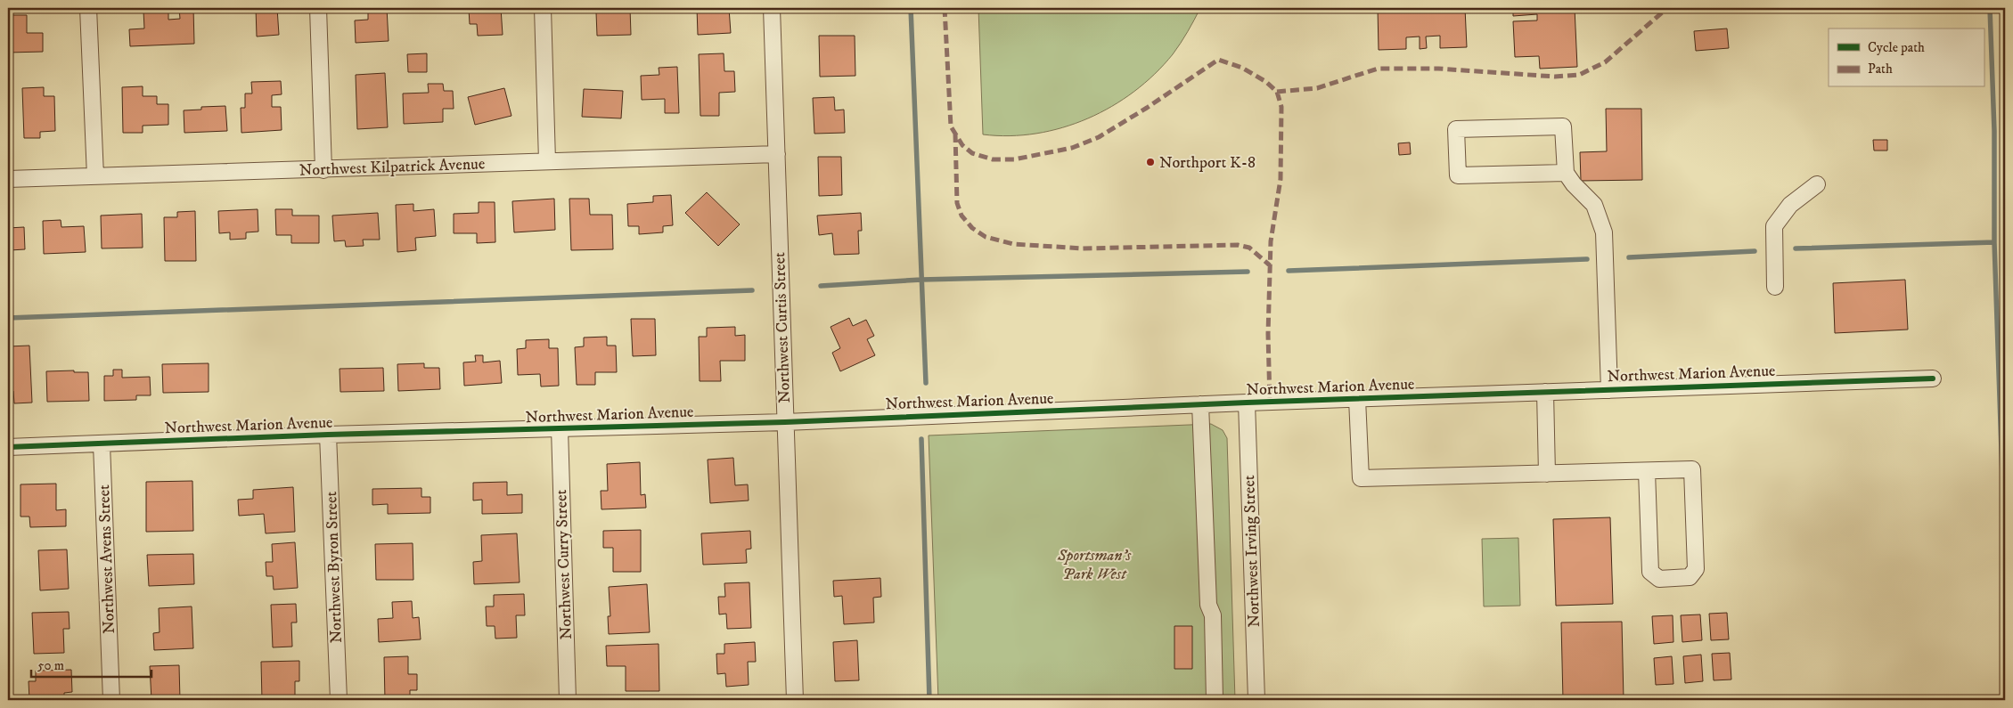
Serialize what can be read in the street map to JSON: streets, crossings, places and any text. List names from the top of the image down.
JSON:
{
  "streets": {
    "street": [
      "Northwest Kilpatrick Avenue",
      "Northwest Curtis Street",
      "Northwest Marion Avenue",
      "Northwest Irving Street",
      "Northwest Avens Street",
      "Northwest Curry Street",
      "Northwest Byron Street"
    ]
  },
  "crossings": [
    ["Northwest Kilpatrick Avenue", "Northwest Curtis Street"],
    ["Northwest Curtis Street", "Northwest Marion Avenue"],
    ["Northwest Marion Avenue", "Northwest Irving Street"],
    ["Northwest Marion Avenue", "Northwest Avens Street"],
    ["Northwest Marion Avenue", "Northwest Curry Street"],
    ["Northwest Marion Avenue", "Northwest Byron Street"]
  ],
  "parks": ["Sportsman's Park West"],
  "places": ["Northport K-8"],
  "legend": ["Cycle path", "Path"],
  "scale_bar": "50 m"
}
